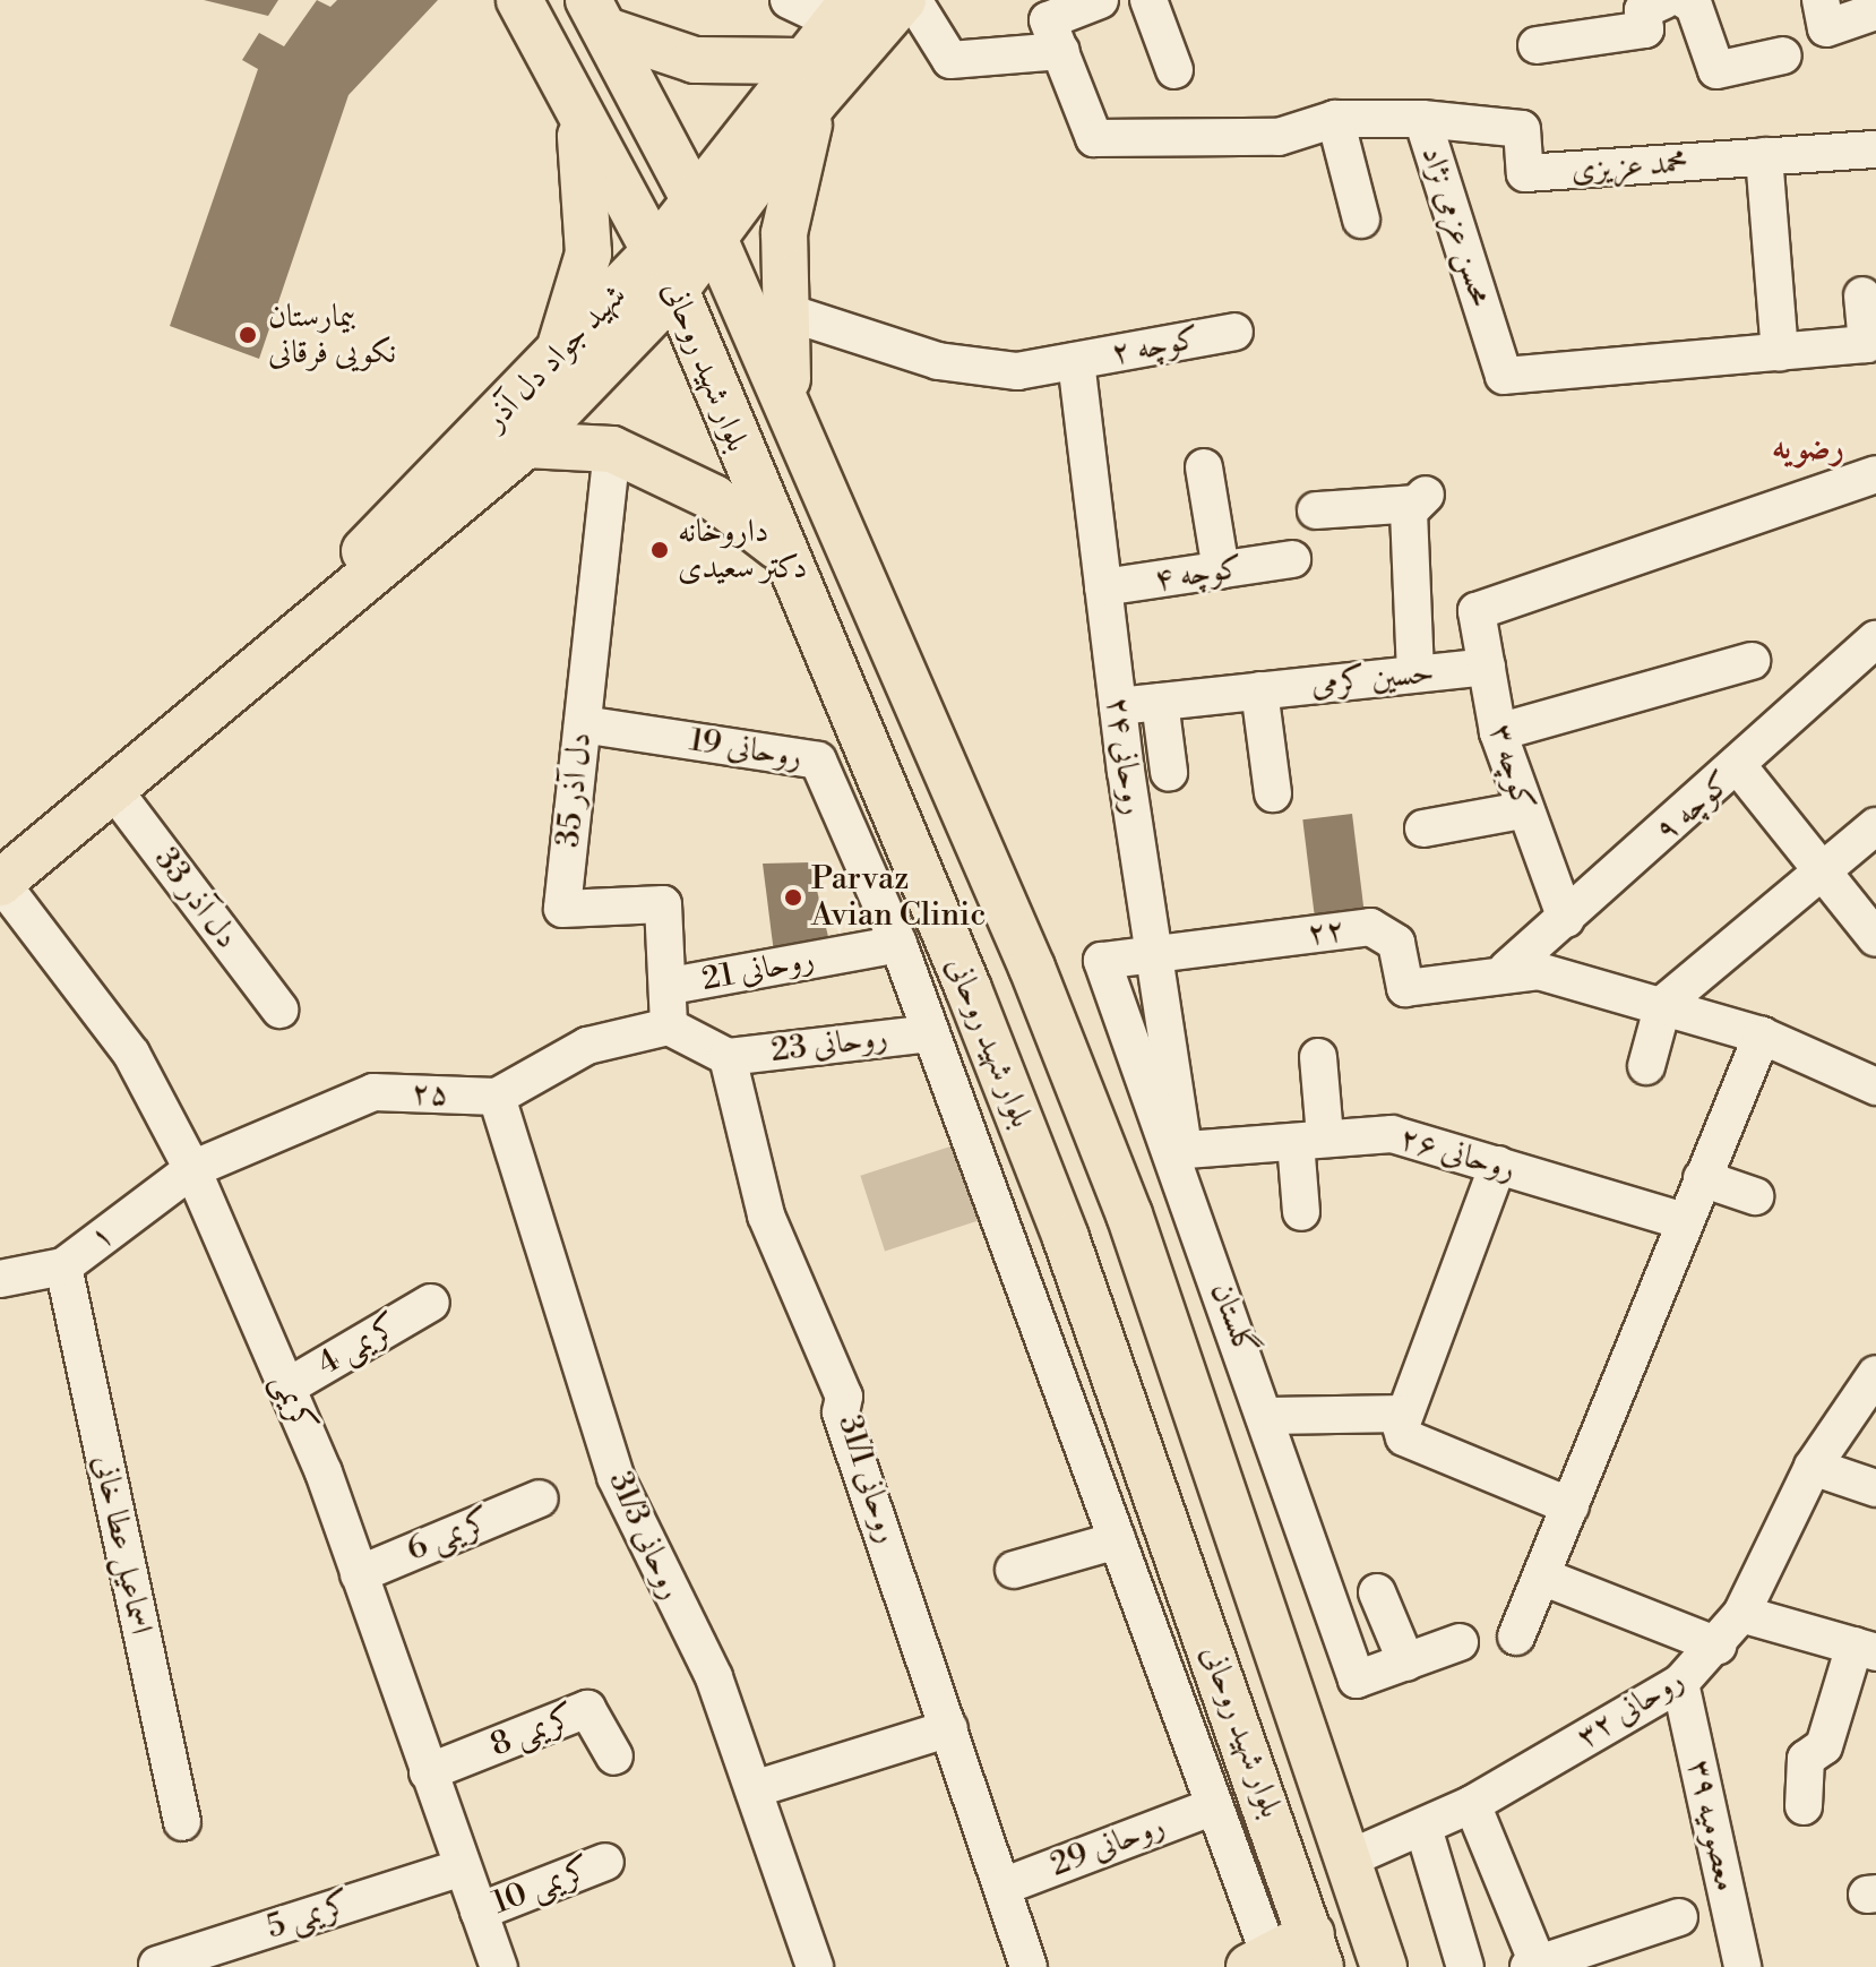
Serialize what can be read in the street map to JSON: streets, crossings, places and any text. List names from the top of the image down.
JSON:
{
  "streets": {
    "main road": ["شهید جواد دل آذر", "بلوار شهید روحانی"],
    "street": [
      "محمد عزیزی",
      "محسن عزمی نژاد",
      "کوچه ۲",
      "کوچه ۴",
      "حسین کرمی",
      "روحانی 19",
      "روحانی ۲۴",
      "کوچه ۳",
      "دل آذر 35",
      "کوچه ۹",
      "دل آذر 33",
      "۲۲",
      "روحانی 21",
      "روحانی 23",
      "۲۵",
      "روحانی ۲۶",
      "۱",
      "گلستان",
      "کریمی 4",
      "کریمی",
      "روحانی 31/1",
      "کریمی 6",
      "روحانی 31/3",
      "اسماعیل عطا خانی",
      "روحانی ۳۲",
      "کریمی 8",
      "معصومیه ۳۹",
      "روحانی 29",
      "کریمی 10",
      "کریمی 5"
    ]
  },
  "crossings": [
    ["محمد عزیزی", "محسن عزمی نژاد"],
    ["کوچه ۲", "روحانی ۲۴"],
    ["شهید جواد دل آذر", "بلوار شهید روحانی"],
    ["شهید جواد دل آذر", "دل آذر 33"],
    ["شهید جواد دل آذر", "کریمی"],
    ["بلوار شهید روحانی", "روحانی ۳۲"],
    ["کوچه ۴", "روحانی ۲۴"],
    ["حسین کرمی", "روحانی ۲۴"],
    ["حسین کرمی", "کوچه ۳"],
    ["روحانی 19", "دل آذر 35"],
    ["روحانی 19", "روحانی 21"],
    ["روحانی ۲۴", "۲۲"],
    ["روحانی ۲۴", "روحانی ۲۶"],
    ["روحانی ۲۴", "گلستان"],
    ["کوچه ۳", "کوچه ۹"],
    ["دل آذر 35", "روحانی 21"],
    ["کوچه ۹", "۲۲"],
    ["۲۲", "گلستان"],
    ["روحانی 23", "روحانی 31/1"],
    ["۲۵", "۱"],
    ["۲۵", "کریمی"],
    ["۲۵", "روحانی 31/3"],
    ["روحانی ۲۶", "گلستان"],
    ["۱", "کریمی"],
    ["۱", "اسماعیل عطا خانی"],
    ["کریمی 4", "کریمی"],
    ["کریمی", "کریمی 6"],
    ["کریمی", "کریمی 8"],
    ["کریمی", "کریمی 10"],
    ["کریمی", "کریمی 5"],
    ["روحانی 31/1", "روحانی 29"],
    ["روحانی ۳۲", "معصومیه ۳۹"]
  ],
  "districts": ["رضویه"],
  "places": ["بیمارستان نکویی فرقانی", "داروخانه دکتر سعیدی", "Parvaz Avian Clinic"]
}
